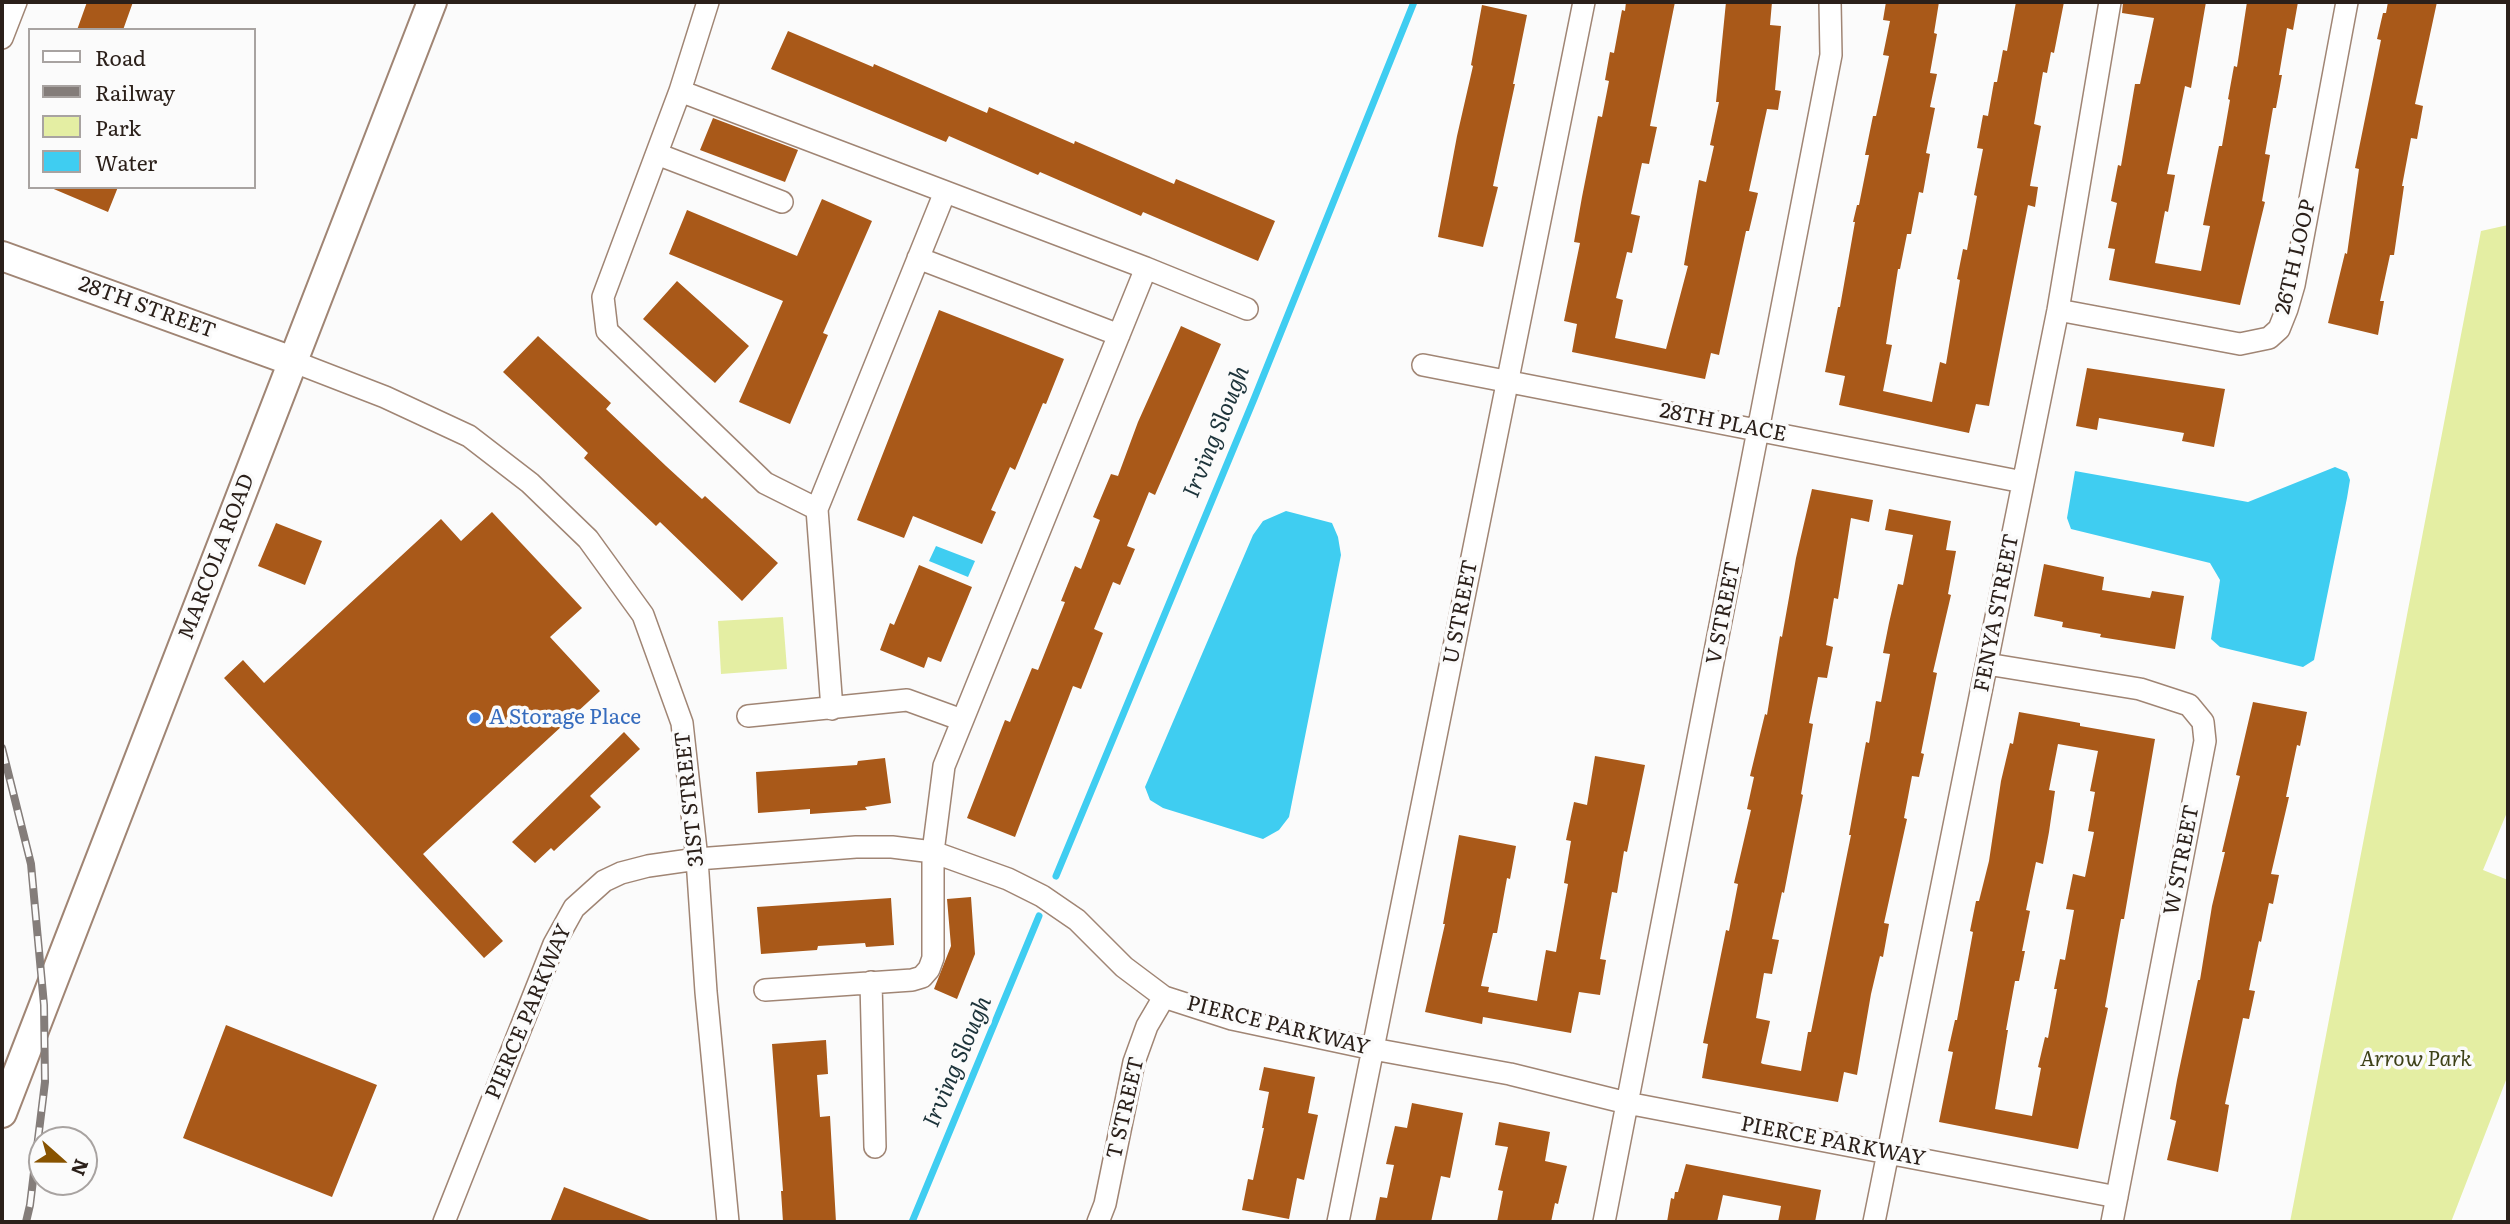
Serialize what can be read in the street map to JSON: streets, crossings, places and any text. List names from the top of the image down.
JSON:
{
  "streets": {
    "main road": ["28TH STREET", "MARCOLA ROAD"],
    "street": [
      "26TH LOOP",
      "28TH PLACE",
      "U STREET",
      "V STREET",
      "FENYA STREET",
      "31ST STREET",
      "W STREET",
      "PIERCE PARKWAY",
      "T STREET"
    ]
  },
  "crossings": [
    ["26TH LOOP", "FENYA STREET"],
    ["28TH STREET", "MARCOLA ROAD"],
    ["28TH STREET", "31ST STREET"],
    ["28TH PLACE", "U STREET"],
    ["28TH PLACE", "V STREET"],
    ["28TH PLACE", "FENYA STREET"],
    ["MARCOLA ROAD", "31ST STREET"],
    ["U STREET", "PIERCE PARKWAY"],
    ["V STREET", "PIERCE PARKWAY"],
    ["FENYA STREET", "W STREET"],
    ["FENYA STREET", "PIERCE PARKWAY"],
    ["31ST STREET", "PIERCE PARKWAY"],
    ["W STREET", "PIERCE PARKWAY"],
    ["PIERCE PARKWAY", "T STREET"]
  ],
  "water": ["Irving Slough"],
  "parks": ["Arrow Park"],
  "places": ["A Storage Place"],
  "legend": [
    "Road",
    "Railway",
    "Park",
    "Water"
  ],
  "north": "right"
}
